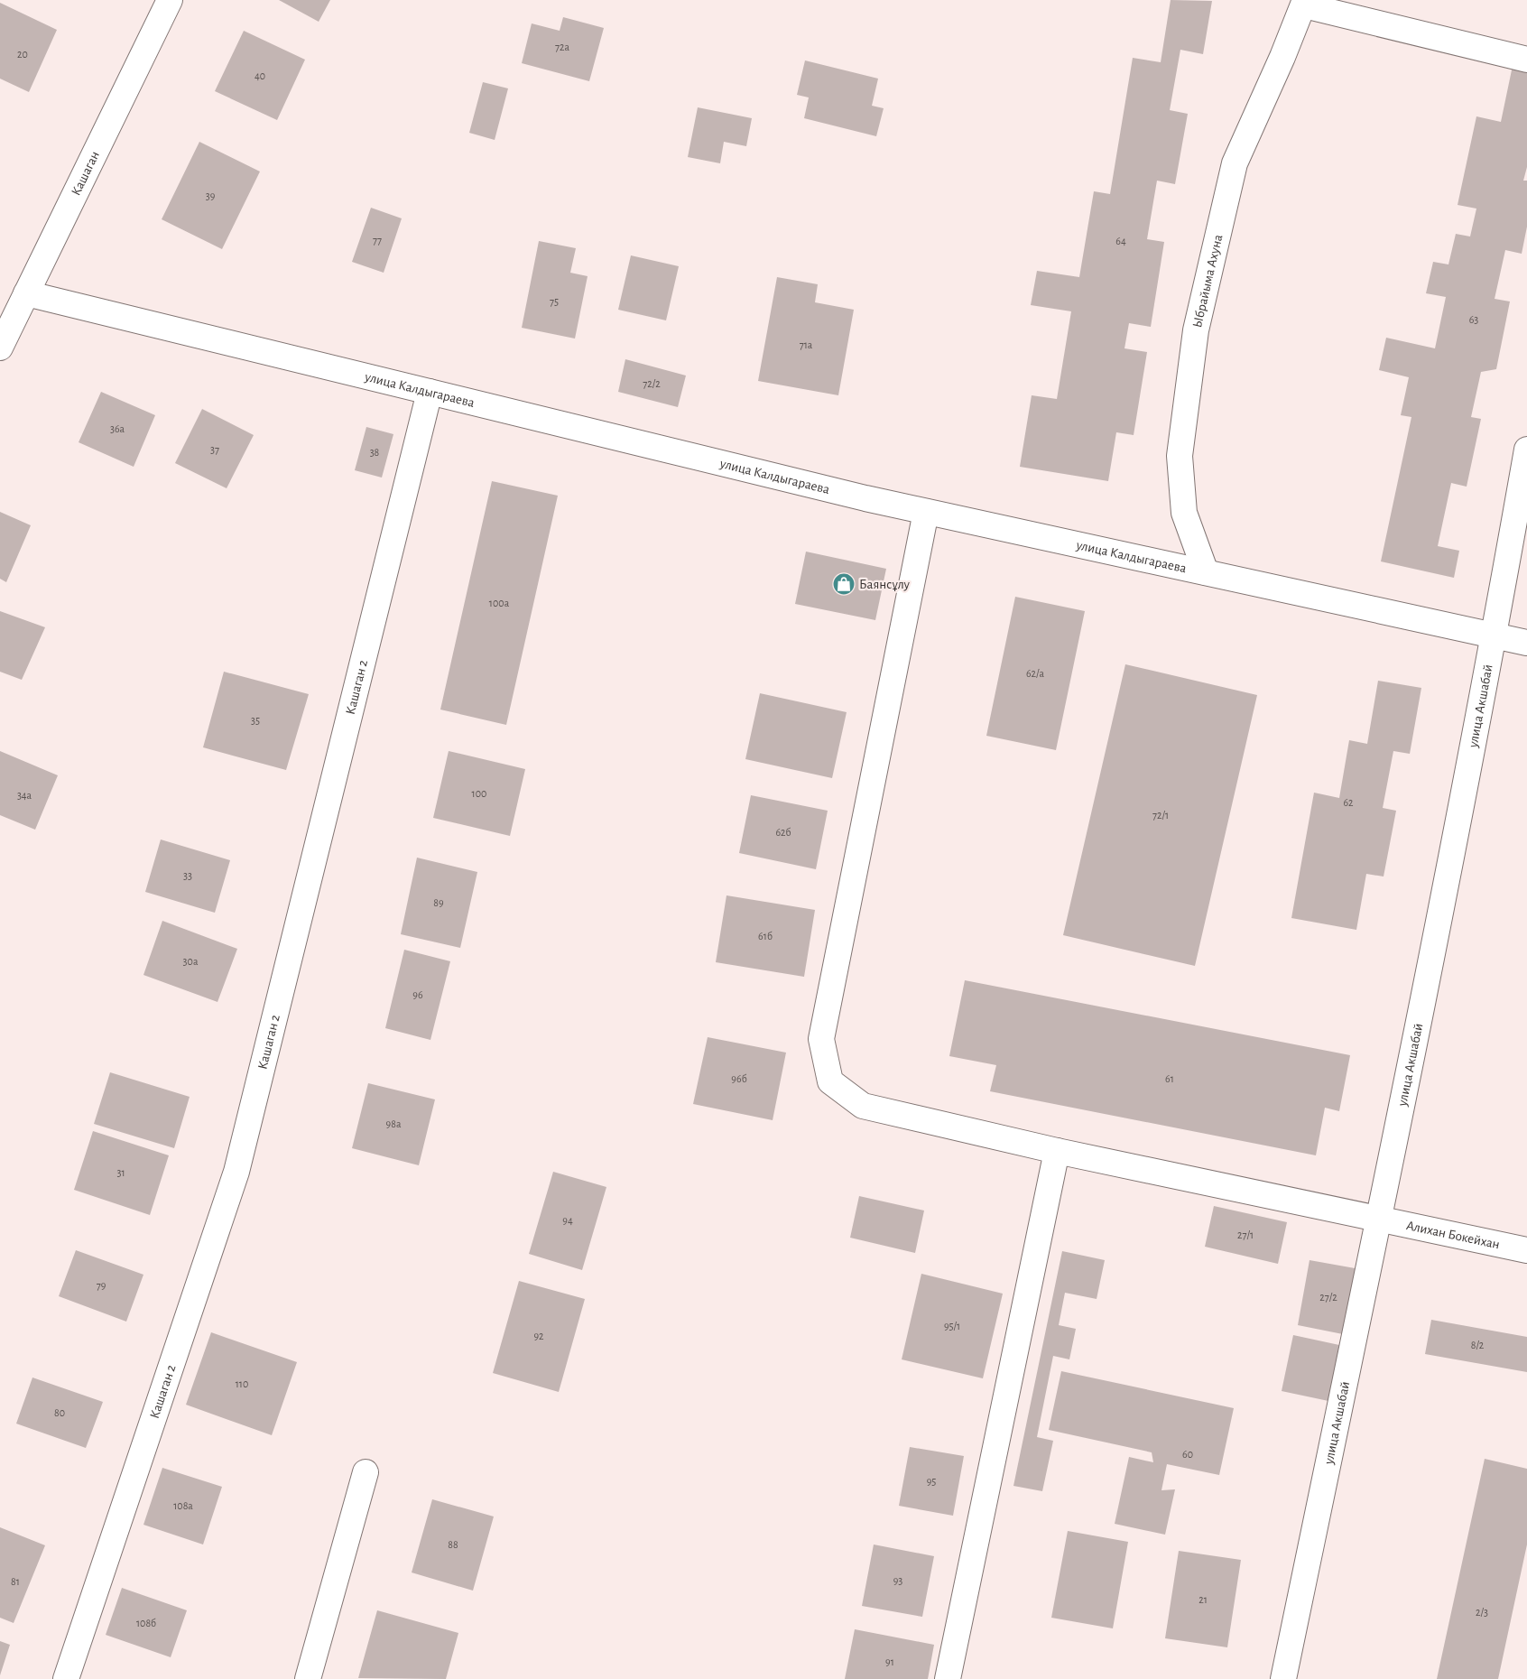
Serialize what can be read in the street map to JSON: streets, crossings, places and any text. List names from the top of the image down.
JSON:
{
  "streets": {
    "street": [
      "Кашаган",
      "Ыбрайыма Ахуна",
      "улица Калдыгараева",
      "Кашаган 2",
      "улица Акшабай",
      "Алихан Бокейхан"
    ]
  },
  "crossings": [
    ["Кашаган", "улица Калдыгараева"],
    ["Ыбрайыма Ахуна", "улица Калдыгараева"],
    ["улица Калдыгараева", "Кашаган 2"],
    ["улица Калдыгараева", "улица Акшабай"],
    ["улица Калдыгараева", "Алихан Бокейхан"],
    ["улица Акшабай", "Алихан Бокейхан"]
  ],
  "places": {
    "shop": ["Баянсұлу"]
  },
  "house_numbers": [
    "72а",
    "20",
    "40",
    "39",
    "77",
    "64",
    "75",
    "63",
    "71а",
    "72/2",
    "36а",
    "37",
    "38",
    "100а",
    "62/а",
    "35",
    "100",
    "34а",
    "62",
    "72/1",
    "62б",
    "33",
    "89",
    "61б",
    "30а",
    "96",
    "96б",
    "61",
    "98а",
    "31",
    "94",
    "27/1",
    "79",
    "27/2",
    "95/1",
    "92",
    "8/2",
    "110",
    "80",
    "60",
    "95",
    "108а",
    "88",
    "93",
    "81",
    "21",
    "2/3",
    "108б",
    "91"
  ]
}
